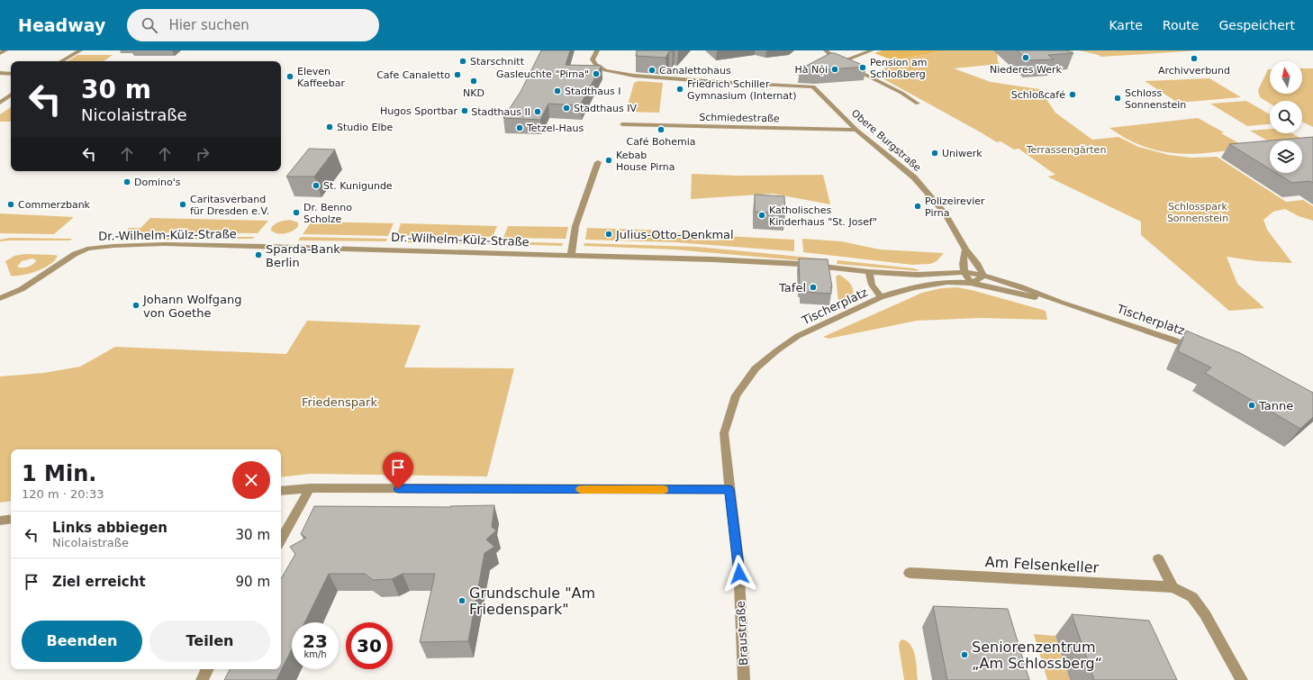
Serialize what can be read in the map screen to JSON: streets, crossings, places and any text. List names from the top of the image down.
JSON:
{
  "streets": {
    "street": [
      "Schmiedestraße",
      "Obere Burgstraße",
      "Dr.-Wilhelm-Külz-Straße",
      "Tischerplatz",
      "Am Felsenkeller",
      "Braustraße"
    ]
  },
  "crossings": [
    ["Schmiedestraße", "Obere Burgstraße"],
    ["Obere Burgstraße", "Tischerplatz"],
    ["Dr.-Wilhelm-Külz-Straße", "Tischerplatz"],
    ["Tischerplatz", "Braustraße"]
  ],
  "parks": ["Terrassengärten", "Schlosspark Sonnenstein", "Friedenspark"],
  "places": [
    "Niederes Werk",
    "Archivverbund",
    "Starschnitt",
    "Pension am Schloßberg",
    "Hà Nội",
    "Canalettohaus",
    "Gasleuchte \"Pirna\"",
    "Cafe Canaletto",
    "Eleven Kaffeebar",
    "NKD",
    "Friedrich Schiller Gymnasium (Internat)",
    "Stadthaus I",
    "Schloßcafé",
    "Schloss Sonnenstein",
    "Stadthaus IV",
    "Hugos Sportbar",
    "Stadthaus II",
    "Studio Elbe",
    "Tetzel-Haus",
    "Café Bohemia",
    "Uniwerk",
    "Kebab House Pirna",
    "Domino's",
    "St. Kunigunde",
    "Commerzbank",
    "Caritasverband für Dresden e.V.",
    "Polizeirevier Pirna",
    "Dr. Benno Scholze",
    "Katholisches Kinderhaus \"St. Josef\"",
    "Julius-Otto-Denkmal",
    "Sparda-Bank Berlin",
    "Tafel",
    "Johann Wolfgang von Goethe",
    "Tanne",
    "Grundschule \"Am Friedenspark\"",
    "Seniorenzentrum „Am Schlossberg“"
  ],
  "north": "top",
  "page": {
    "header": "Headway",
    "search": "Hier suchen",
    "nav": ["Karte", "Route", "Gespeichert"],
    "turn": ["30 m", "Nicolaistraße"],
    "heading": ["1 Min.", "120 m · 20:33"],
    "list": [
      {
        "name": "Links abbiegen",
        "note": "Nicolaistraße",
        "value": "30 m"
      },
      {
        "name": "Ziel erreicht",
        "value": "90 m"
      }
    ],
    "buttons": ["Beenden", "Teilen"],
    "speed": "23 km/h",
    "limit": "30"
  }
}
